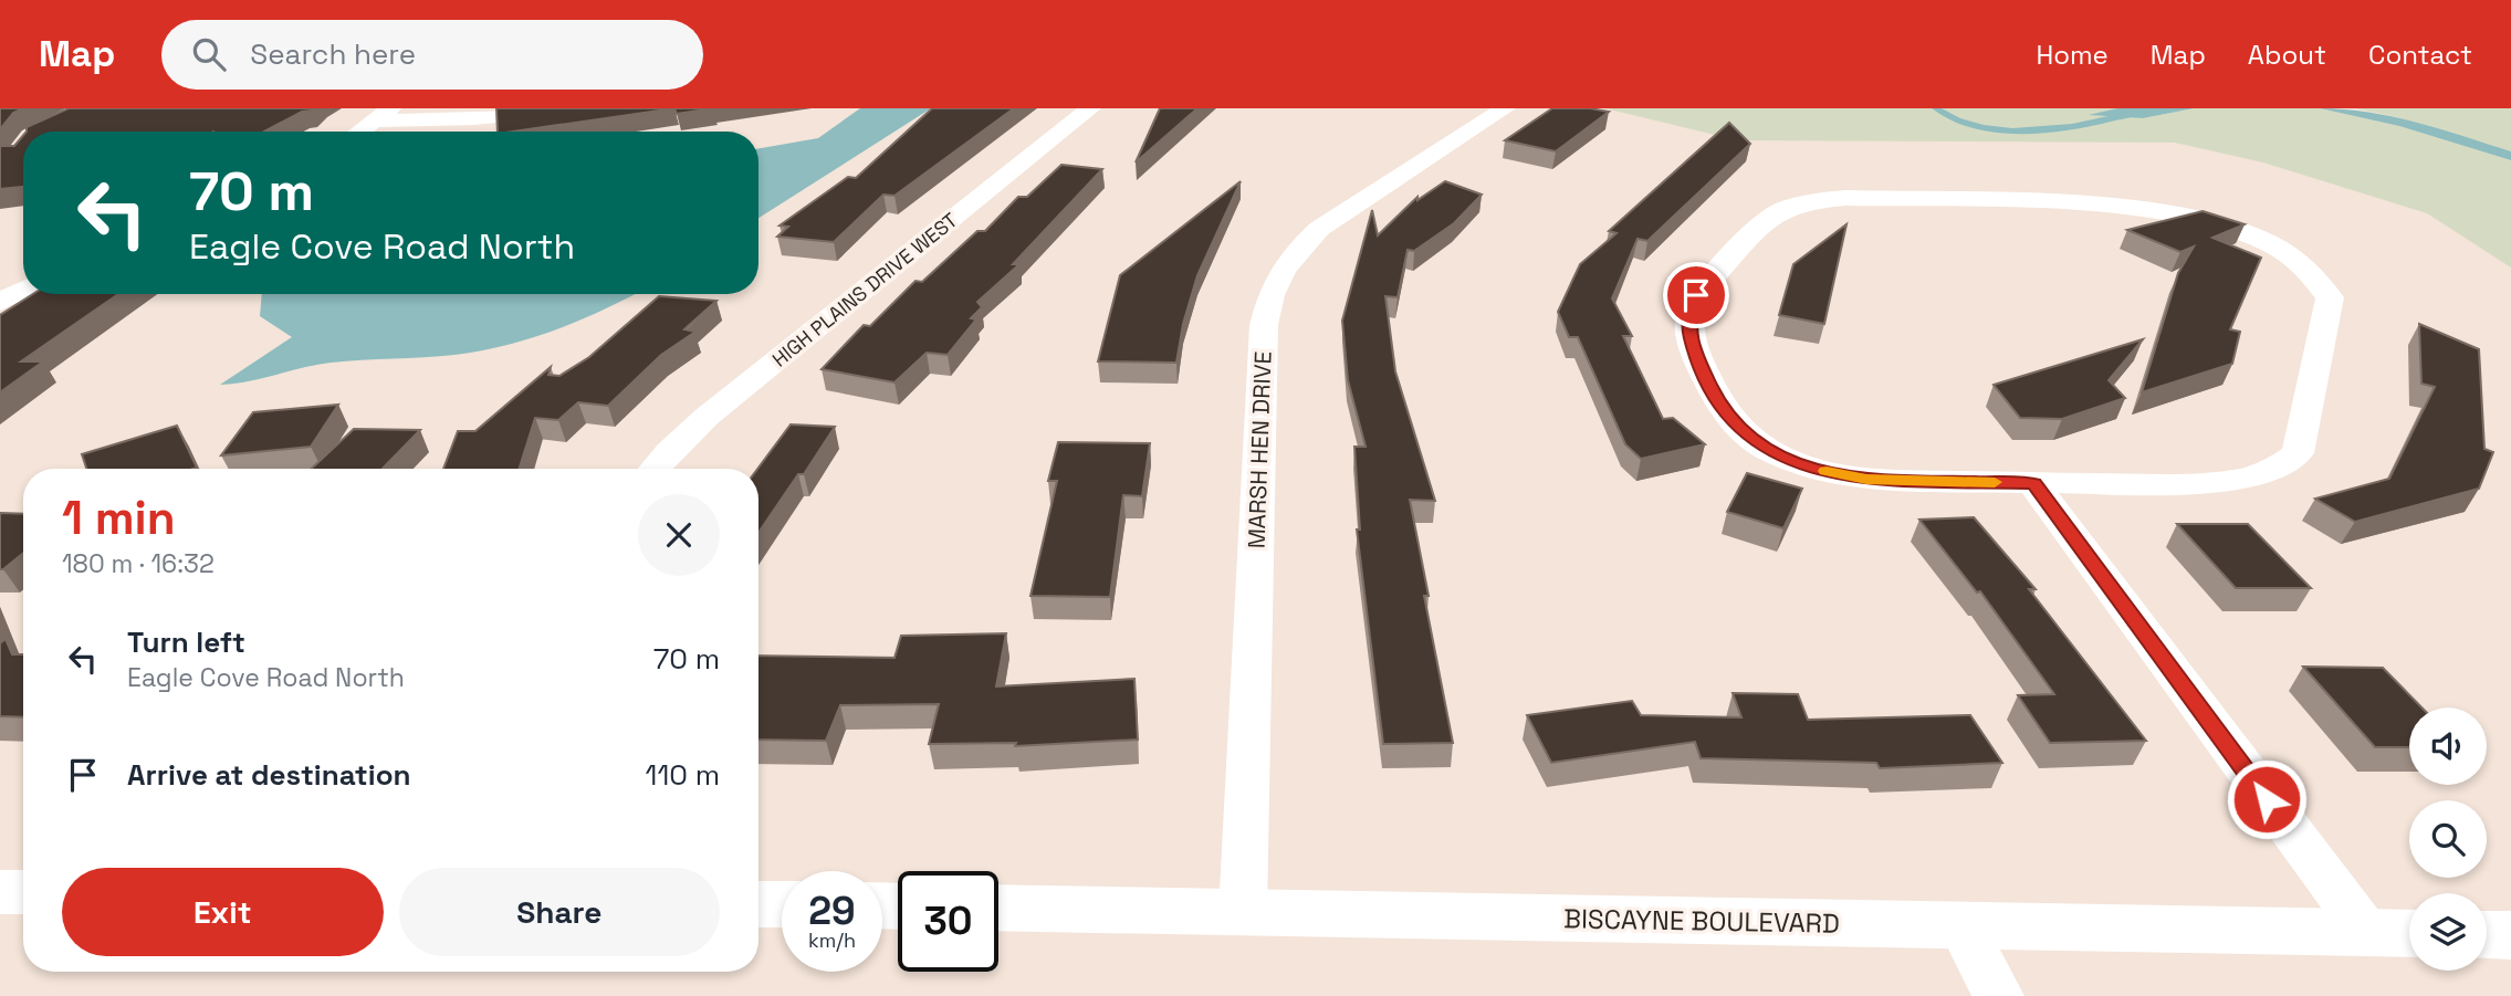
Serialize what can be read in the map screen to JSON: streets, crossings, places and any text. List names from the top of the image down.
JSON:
{
  "streets": {
    "street": ["HIGH PLAINS DRIVE WEST", "MARSH HEN DRIVE", "BISCAYNE BOULEVARD"]
  },
  "crossings": [
    ["MARSH HEN DRIVE", "BISCAYNE BOULEVARD"]
  ],
  "page": {
    "header": "Map",
    "search": "Search here",
    "nav": [
      "Home",
      "Map",
      "About",
      "Contact"
    ],
    "turn": ["70 m", "Eagle Cove Road North"],
    "heading": ["1 min", "180 m · 16:32"],
    "list": [
      {
        "name": "Turn left",
        "note": "Eagle Cove Road North",
        "value": "70 m"
      },
      {
        "name": "Arrive at destination",
        "value": "110 m"
      }
    ],
    "buttons": ["Exit", "Share"],
    "speed": "29 km/h",
    "limit": "30"
  }
}
